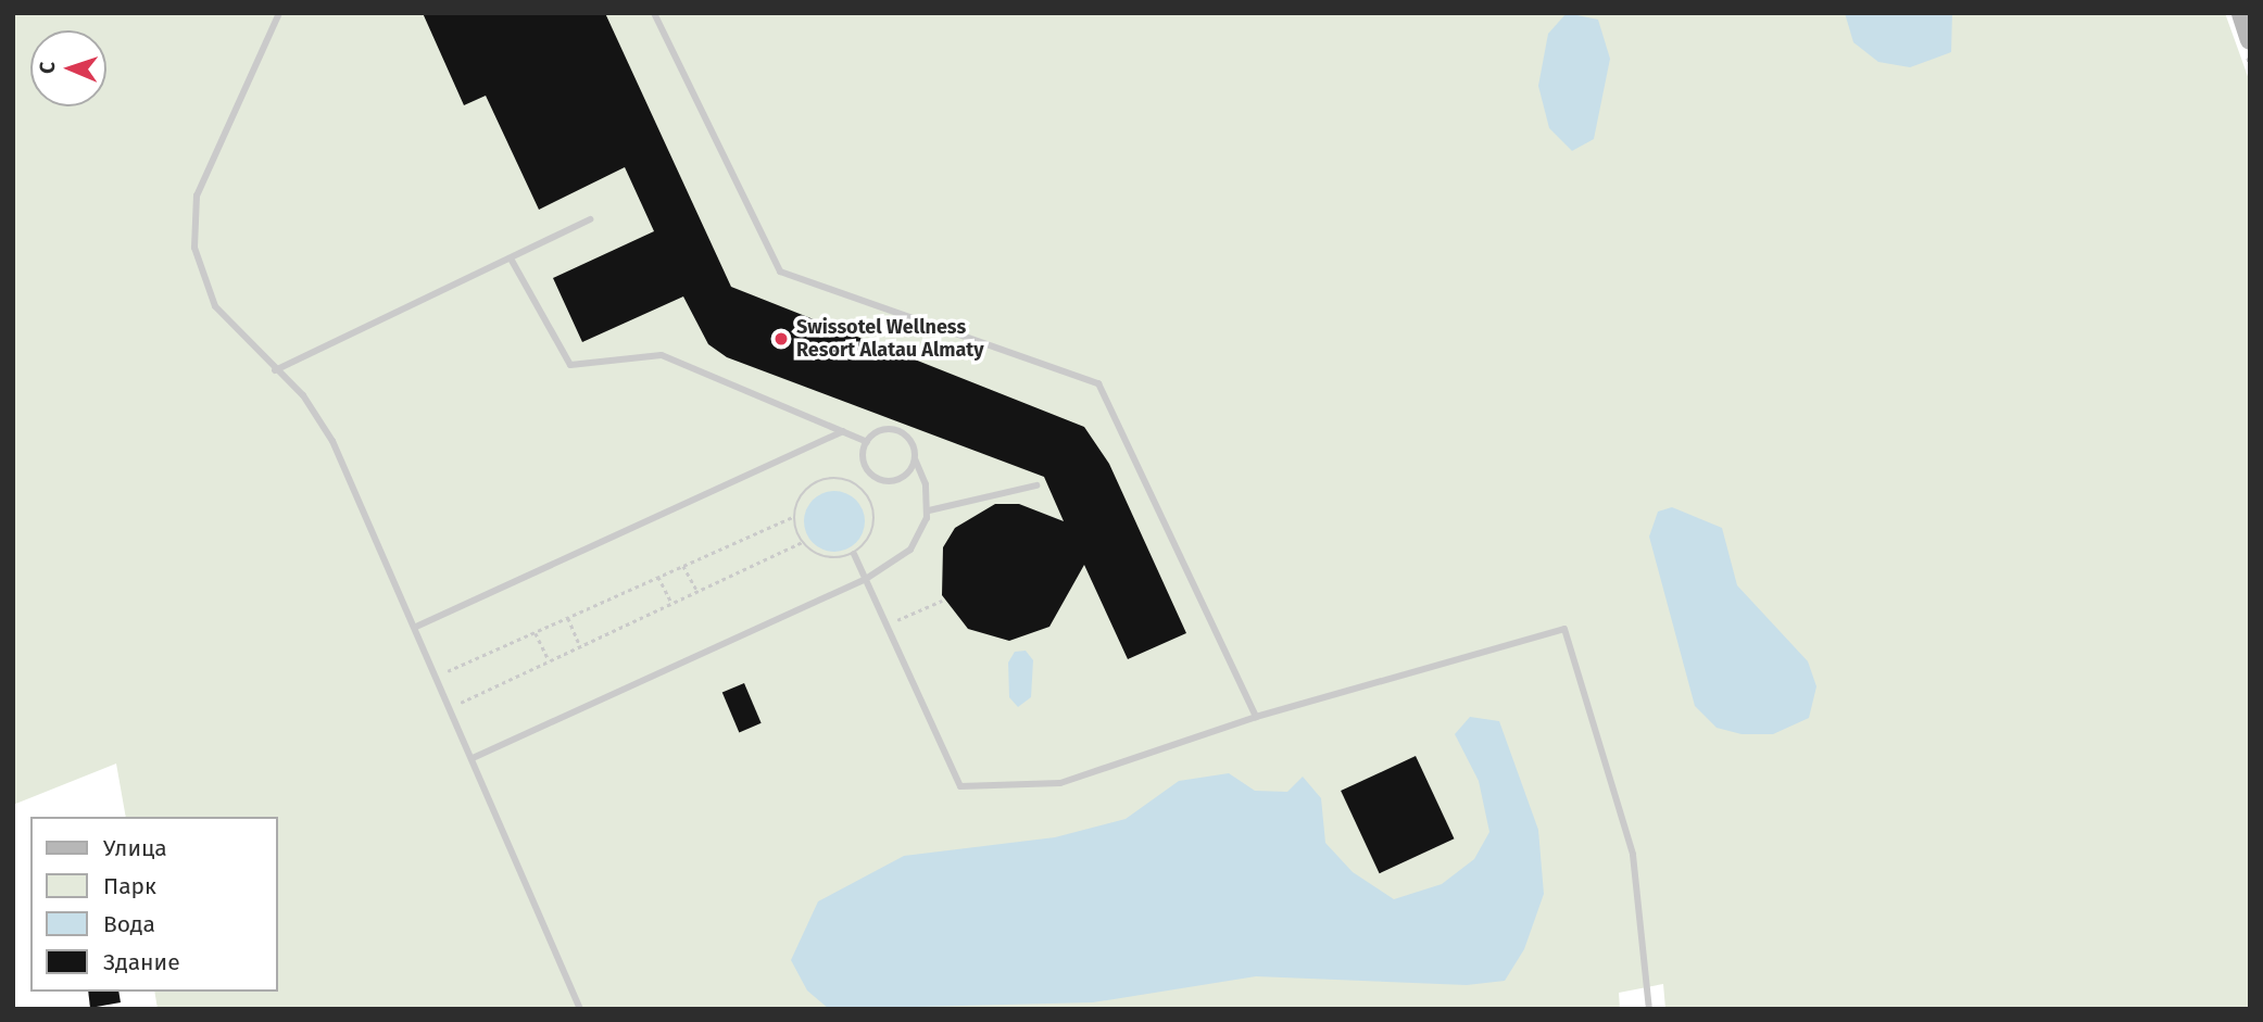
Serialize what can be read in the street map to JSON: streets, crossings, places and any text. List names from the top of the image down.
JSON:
{
  "places": ["Swissotel Wellness Resort Alatau Almaty"],
  "legend": [
    "Улица",
    "Парк",
    "Вода",
    "Здание"
  ],
  "north": "left"
}
